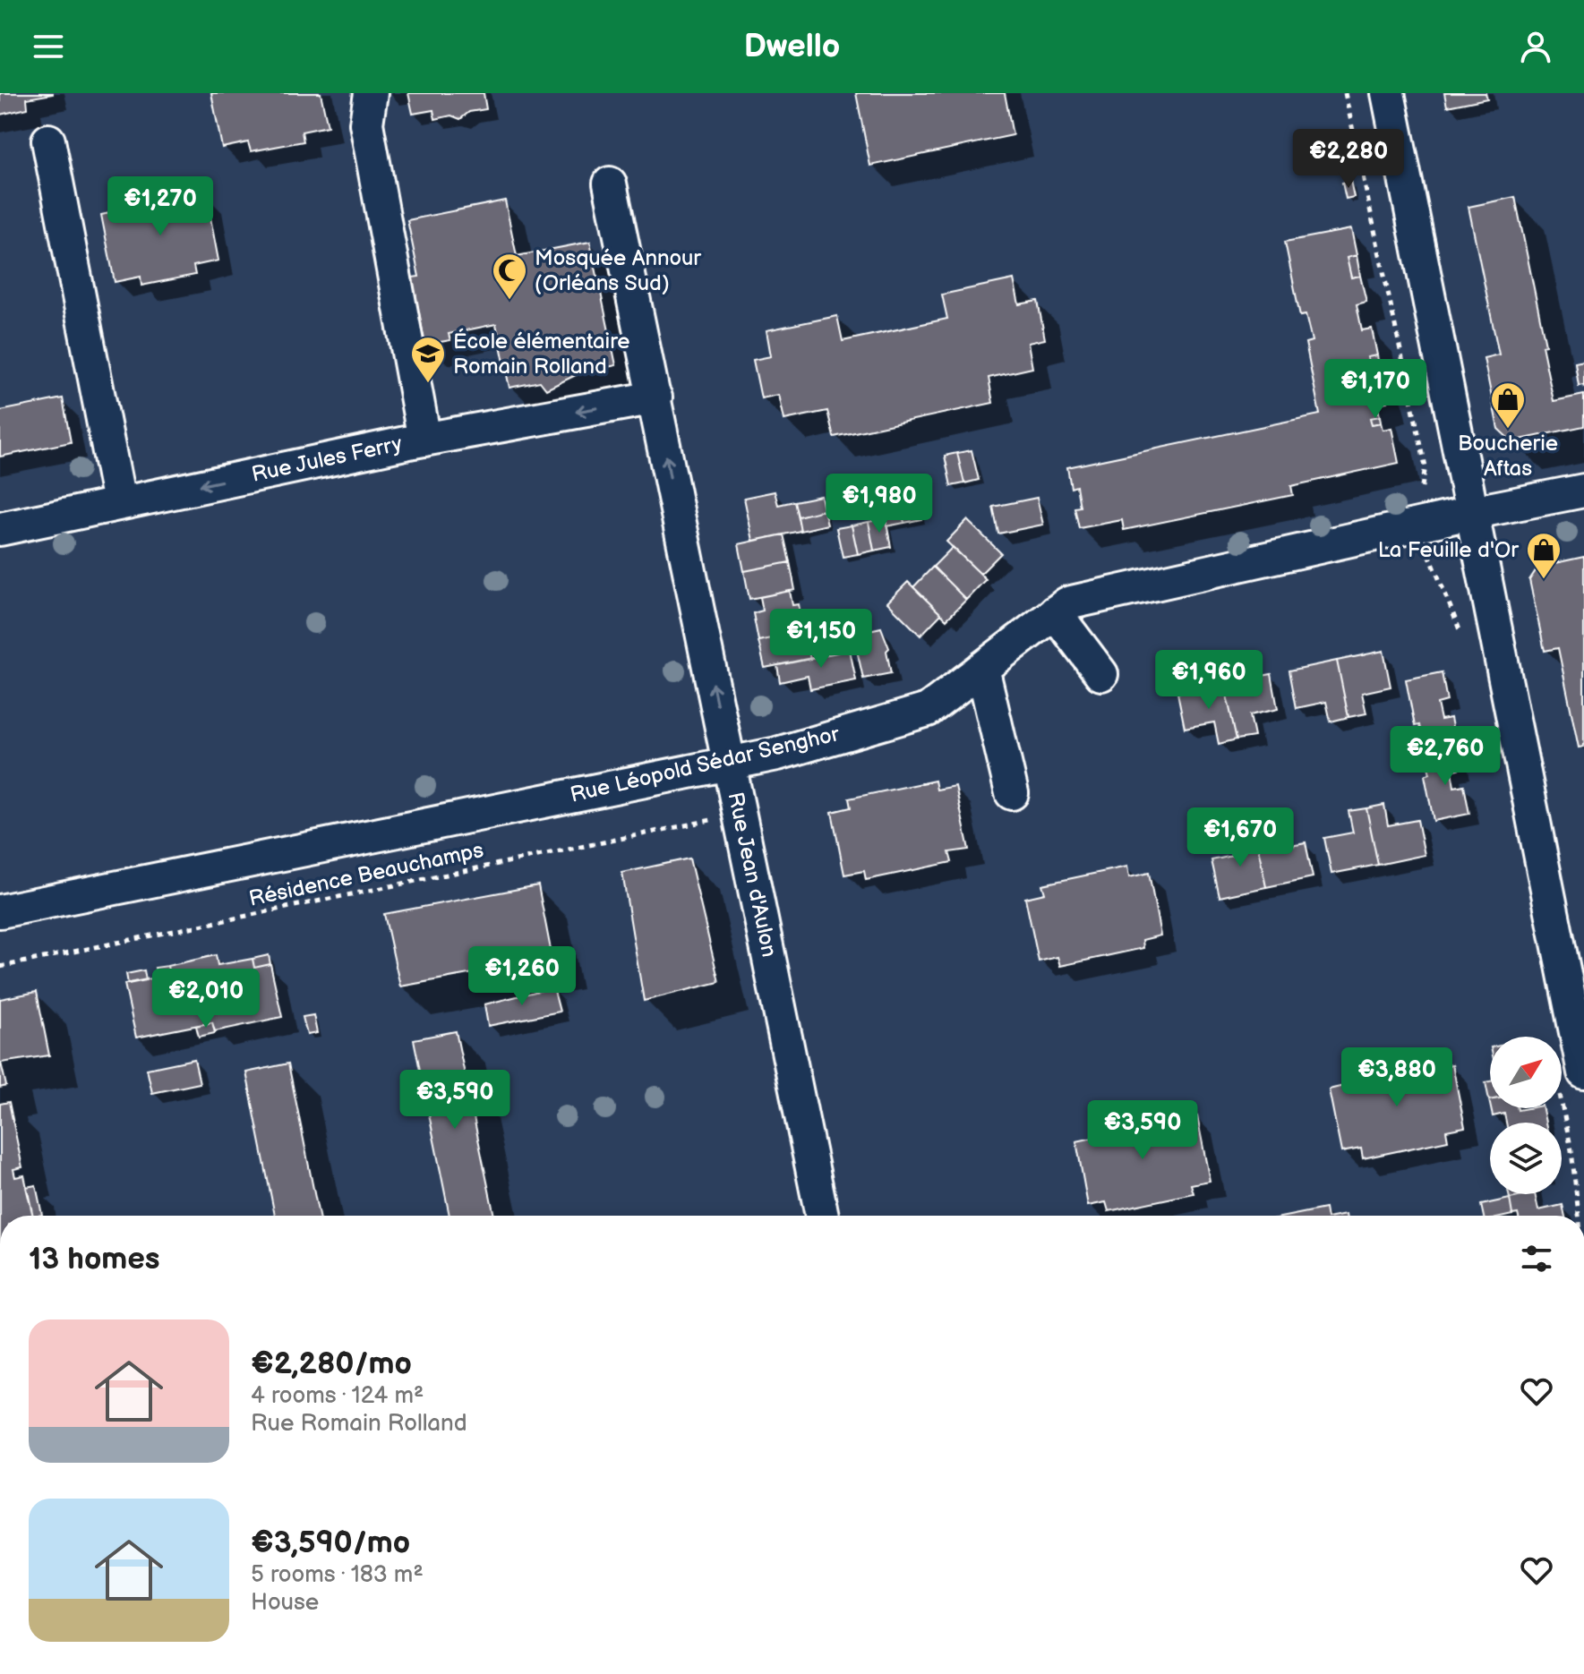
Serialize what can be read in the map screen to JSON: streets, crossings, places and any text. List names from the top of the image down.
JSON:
{
  "streets": {
    "street": ["Rue Jules Ferry", "Rue Léopold Sédar Senghor", "Rue Jean d'Aulon"],
    "path": ["Résidence Beauchamps"]
  },
  "crossings": [
    ["Rue Jules Ferry", "Rue Jean d'Aulon"],
    ["Rue Léopold Sédar Senghor", "Rue Jean d'Aulon"],
    ["Résidence Beauchamps", "Rue Jean d'Aulon"]
  ],
  "one_way": ["Rue Jules Ferry", "Rue Jean d'Aulon"],
  "places": {
    "mosque": ["Mosquée Annour (Orléans Sud)"],
    "school or university": ["École élémentaire Romain Rolland"],
    "shop": ["Boucherie Aftas", "La Feuille d'Or"]
  },
  "north": "top right",
  "page": {
    "header": "Dwello",
    "price": [
      "€2,280",
      "€1,270",
      "€1,170",
      "€1,980",
      "€1,150",
      "€1,960",
      "€2,760",
      "€1,670",
      "€1,260",
      "€2,010",
      "€3,880",
      "€3,590",
      "€3,590"
    ],
    "heading": "13 homes",
    "list": [
      {
        "name": "€2,280/mo",
        "note": "4 rooms · 124 m² · Rue Romain Rolland"
      },
      {
        "name": "€3,590/mo",
        "note": "5 rooms · 183 m² · House"
      }
    ]
  }
}
